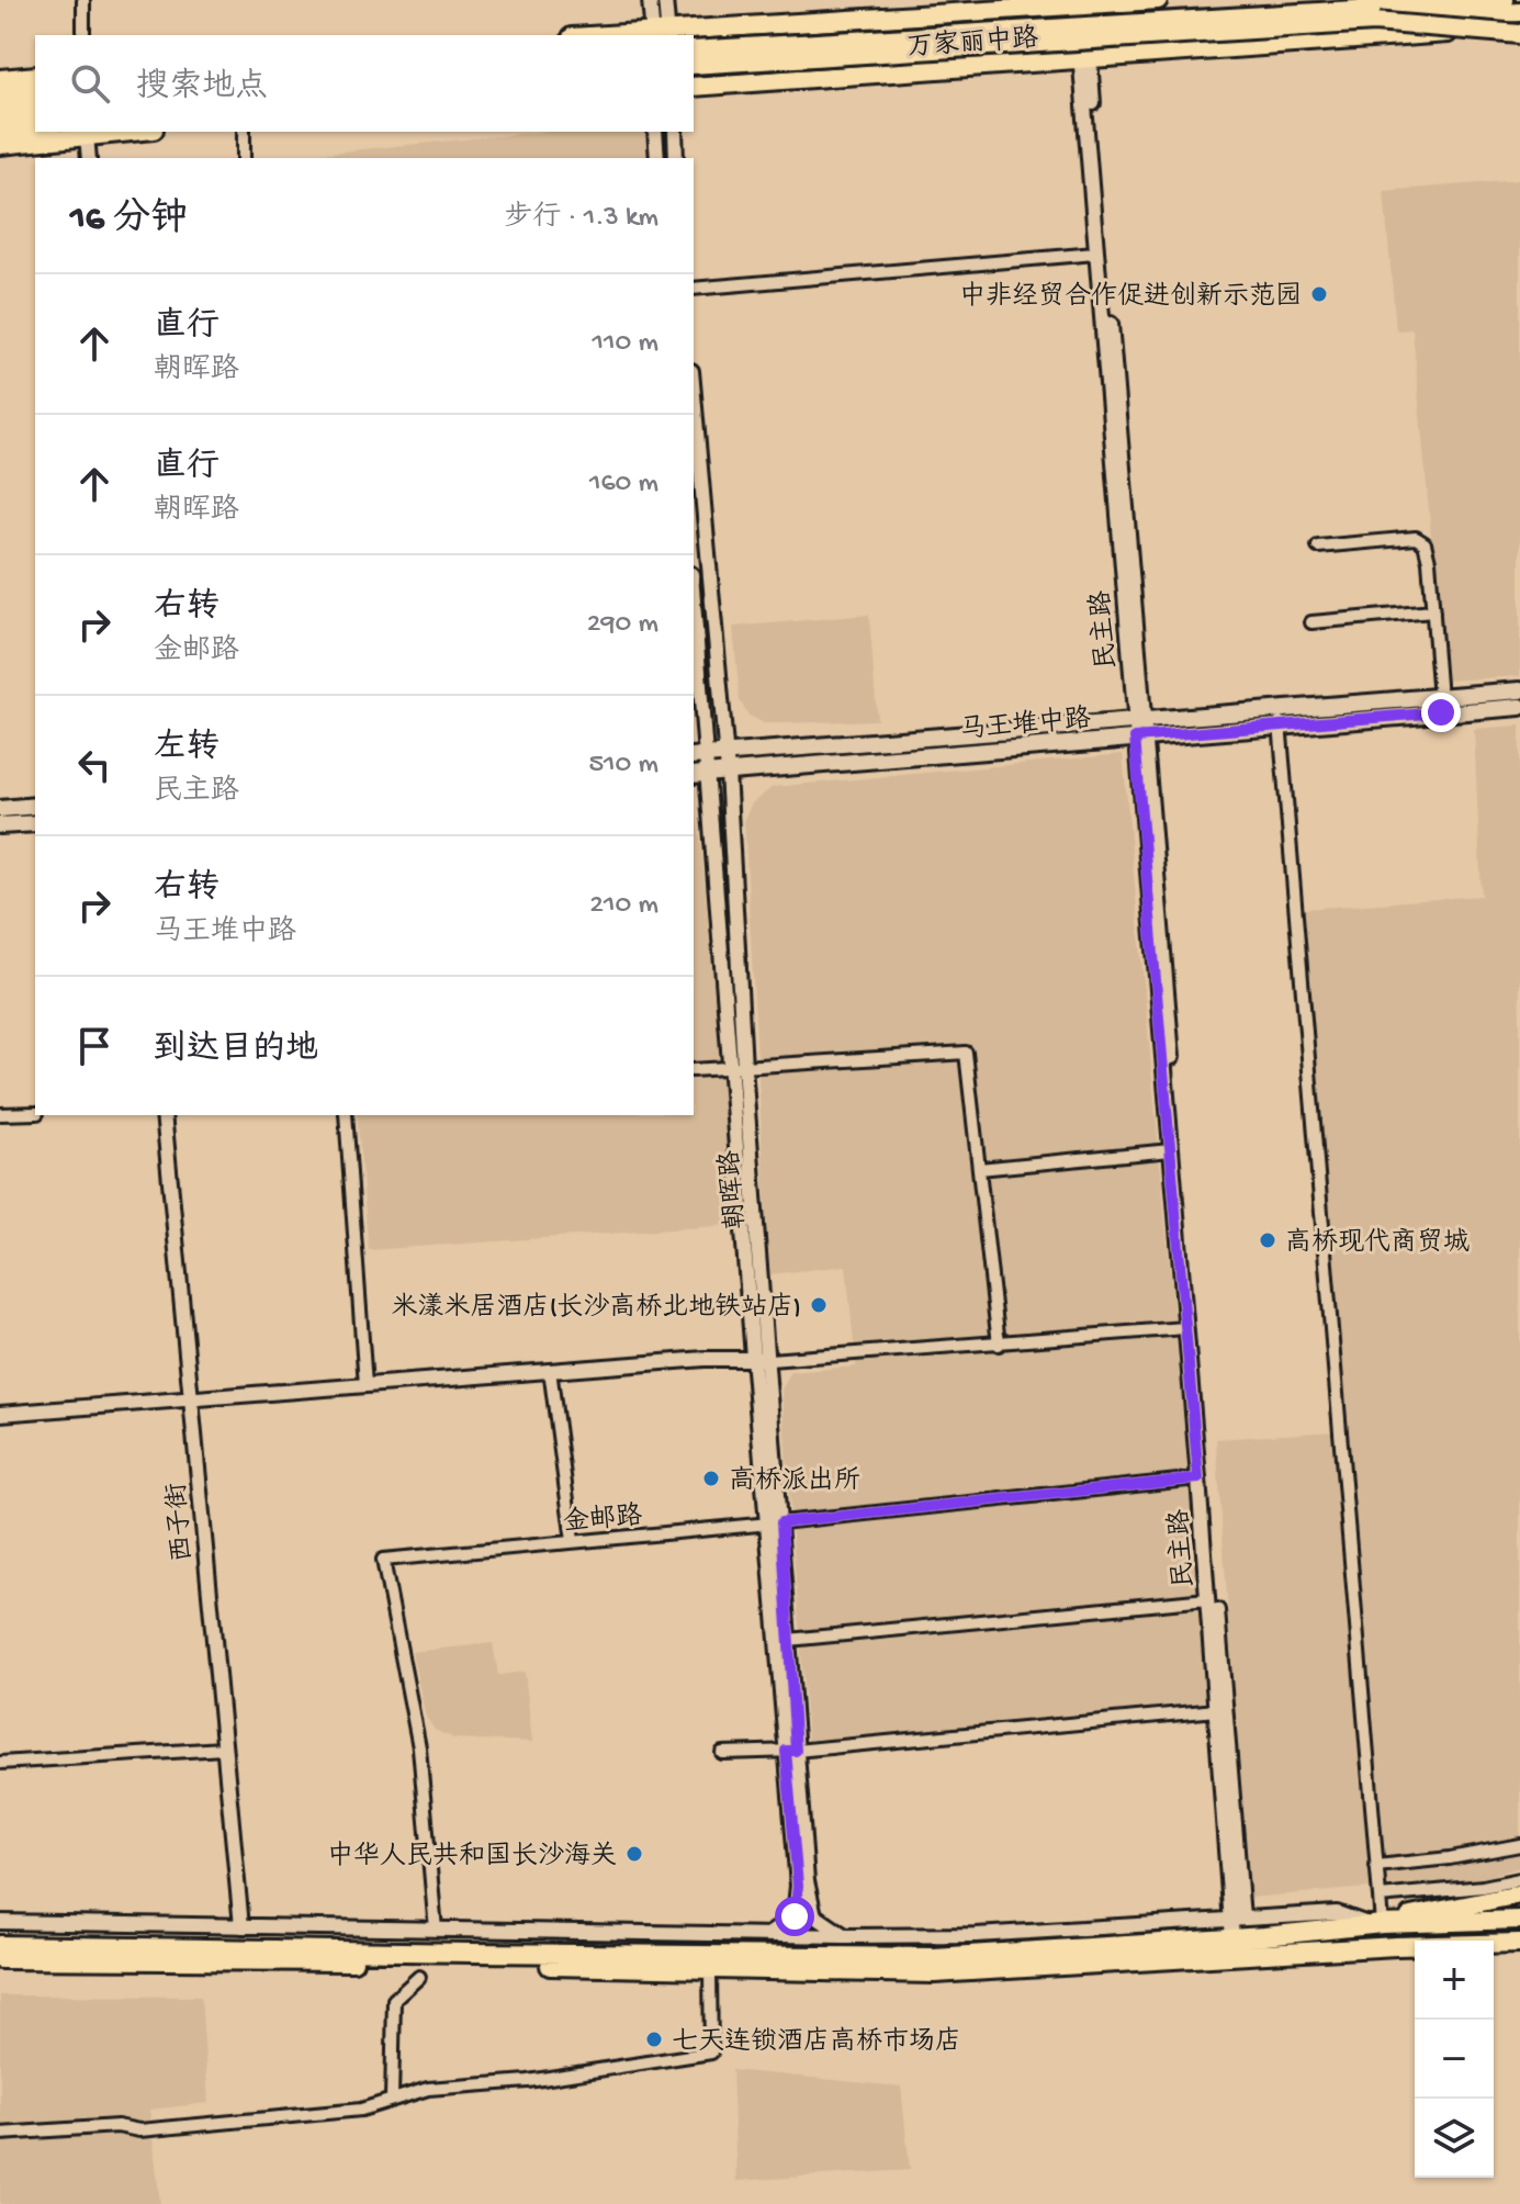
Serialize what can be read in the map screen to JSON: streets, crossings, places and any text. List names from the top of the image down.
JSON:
{
  "streets": {
    "main road": ["万家丽中路", "马王堆中路"],
    "street": [
      "民主路",
      "朝晖路",
      "金邮路",
      "西子街"
    ]
  },
  "crossings": [
    ["万家丽中路", "民主路"],
    ["民主路", "马王堆中路"],
    ["民主路", "金邮路"],
    ["马王堆中路", "朝晖路"],
    ["朝晖路", "金邮路"]
  ],
  "places": [
    "中非经贸合作促进创新示范园",
    "高桥现代商贸城",
    "米漾米居酒店(长沙高桥北地铁站店)",
    "高桥派出所",
    "中华人民共和国长沙海关",
    "七天连锁酒店高桥市场店"
  ],
  "page": {
    "search": "搜索地点",
    "heading": ["16 分钟", "步行 · 1.3 km"],
    "list": [
      ["直行", "朝晖路", "110 m"],
      ["直行", "朝晖路", "160 m"],
      ["右转", "金邮路", "290 m"],
      ["左转", "民主路", "510 m"],
      ["右转", "马王堆中路", "210 m"],
      "到达目的地"
    ],
    "map_buttons": ["+", "−"]
  }
}
